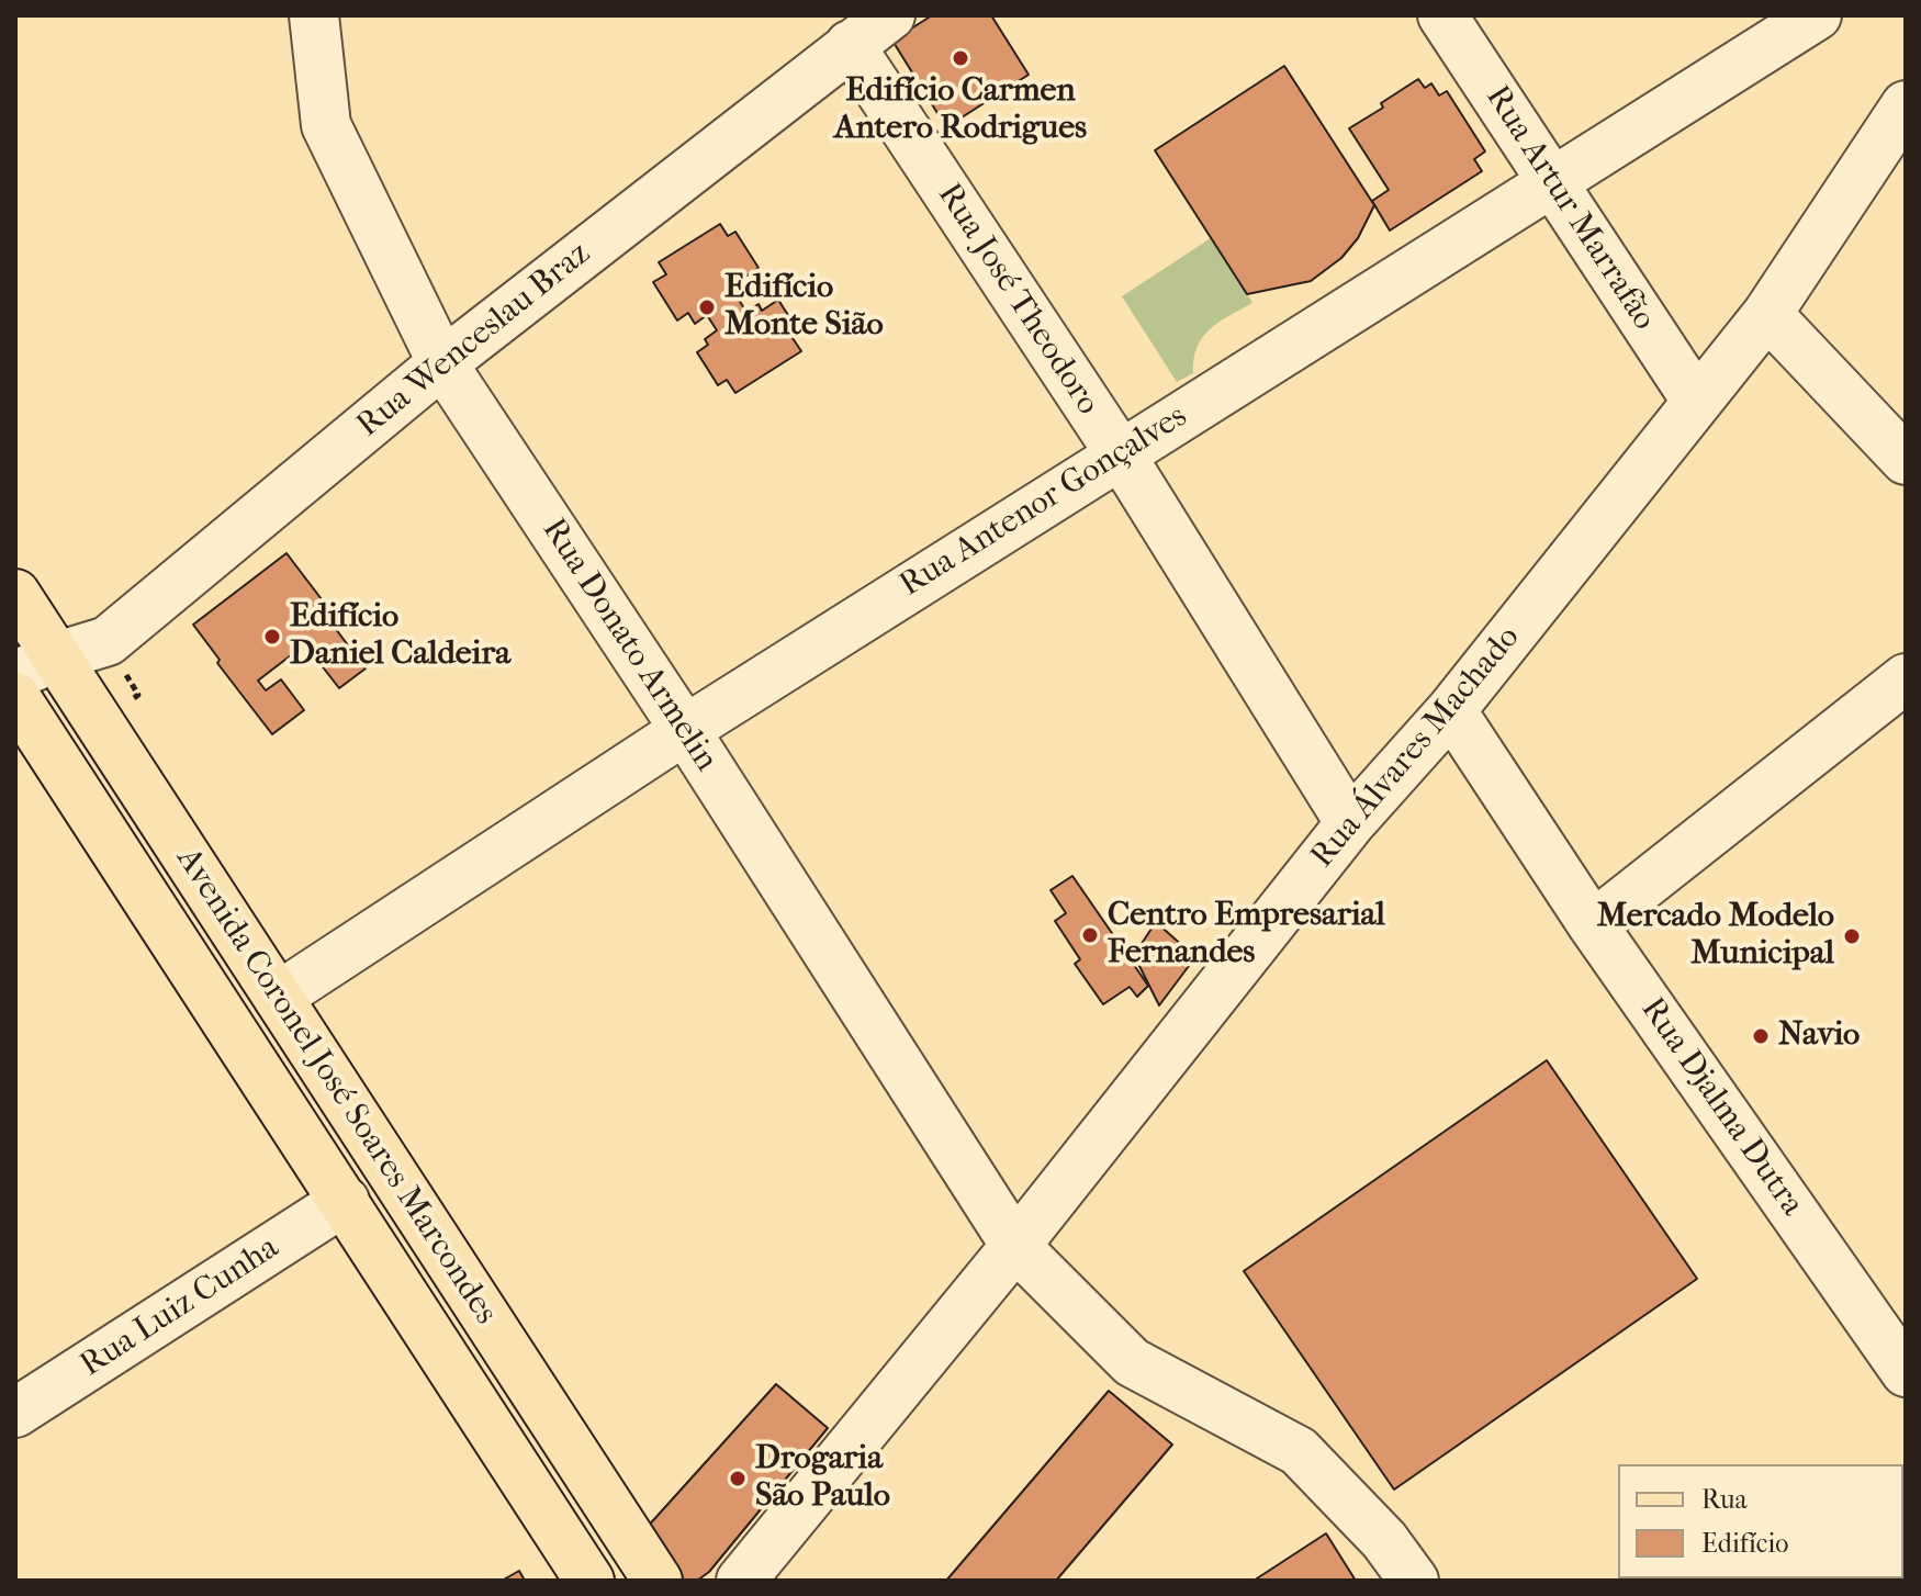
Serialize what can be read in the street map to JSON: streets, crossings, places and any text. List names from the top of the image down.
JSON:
{
  "streets": {
    "main road": ["Avenida Coronel José Soares Marcondes"],
    "street": [
      "Rua Artur Marrafão",
      "Rua José Theodoro",
      "Rua Wenceslau Braz",
      "Rua Antenor Gonçalves",
      "Rua Donato Armelin",
      "Rua Álvares Machado",
      "Rua Djalma Dutra",
      "Rua Luiz Cunha"
    ]
  },
  "crossings": [
    ["Rua Artur Marrafão", "Rua Antenor Gonçalves"],
    ["Rua Artur Marrafão", "Rua Álvares Machado"],
    ["Rua José Theodoro", "Rua Wenceslau Braz"],
    ["Rua José Theodoro", "Rua Antenor Gonçalves"],
    ["Rua José Theodoro", "Rua Álvares Machado"],
    ["Rua Wenceslau Braz", "Rua Donato Armelin"],
    ["Rua Wenceslau Braz", "Avenida Coronel José Soares Marcondes"],
    ["Rua Antenor Gonçalves", "Rua Donato Armelin"],
    ["Rua Antenor Gonçalves", "Avenida Coronel José Soares Marcondes"],
    ["Rua Donato Armelin", "Rua Álvares Machado"],
    ["Rua Álvares Machado", "Rua Djalma Dutra"],
    ["Avenida Coronel José Soares Marcondes", "Rua Luiz Cunha"]
  ],
  "places": [
    "Edifício Carmen Antero Rodrigues",
    "Edifício Monte Sião",
    "Edifício Daniel Caldeira",
    "Centro Empresarial Fernandes",
    "Mercado Modelo Municipal",
    "Navio",
    "Drogaria São Paulo"
  ],
  "legend": ["Rua", "Edifício"]
}
